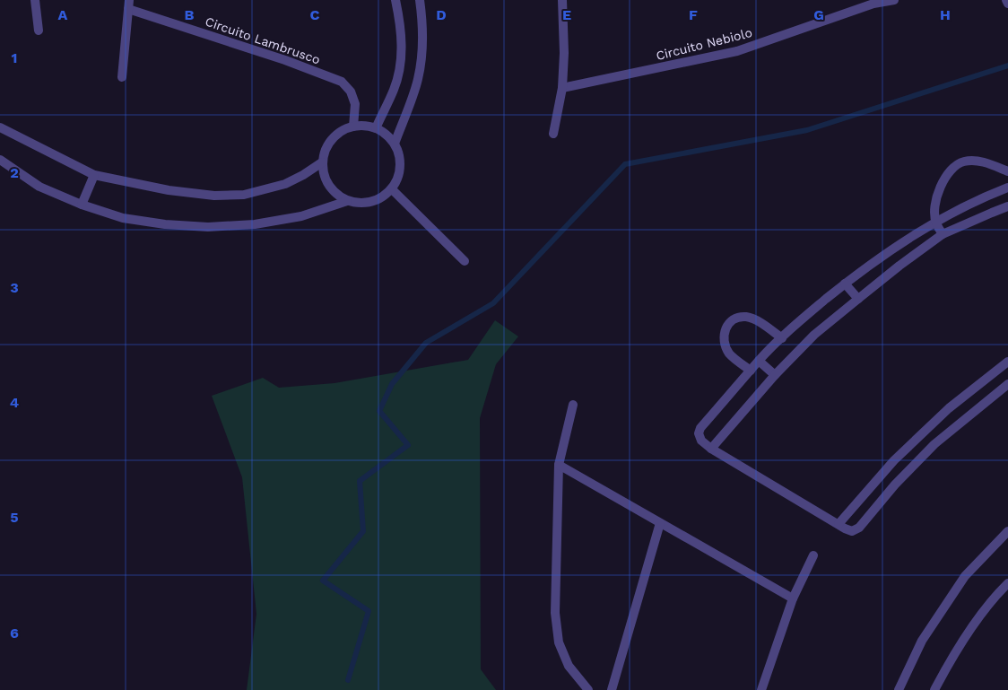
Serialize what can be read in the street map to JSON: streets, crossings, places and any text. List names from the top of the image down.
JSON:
{
  "streets": {
    "street": ["Circuito Lambrusco", "Circuito Nebiolo"]
  },
  "grid": {
    "columns": [
      "A",
      "B",
      "C",
      "D",
      "E",
      "F",
      "G",
      "H"
    ],
    "rows": [
      "1",
      "2",
      "3",
      "4",
      "5",
      "6"
    ]
  }
}
